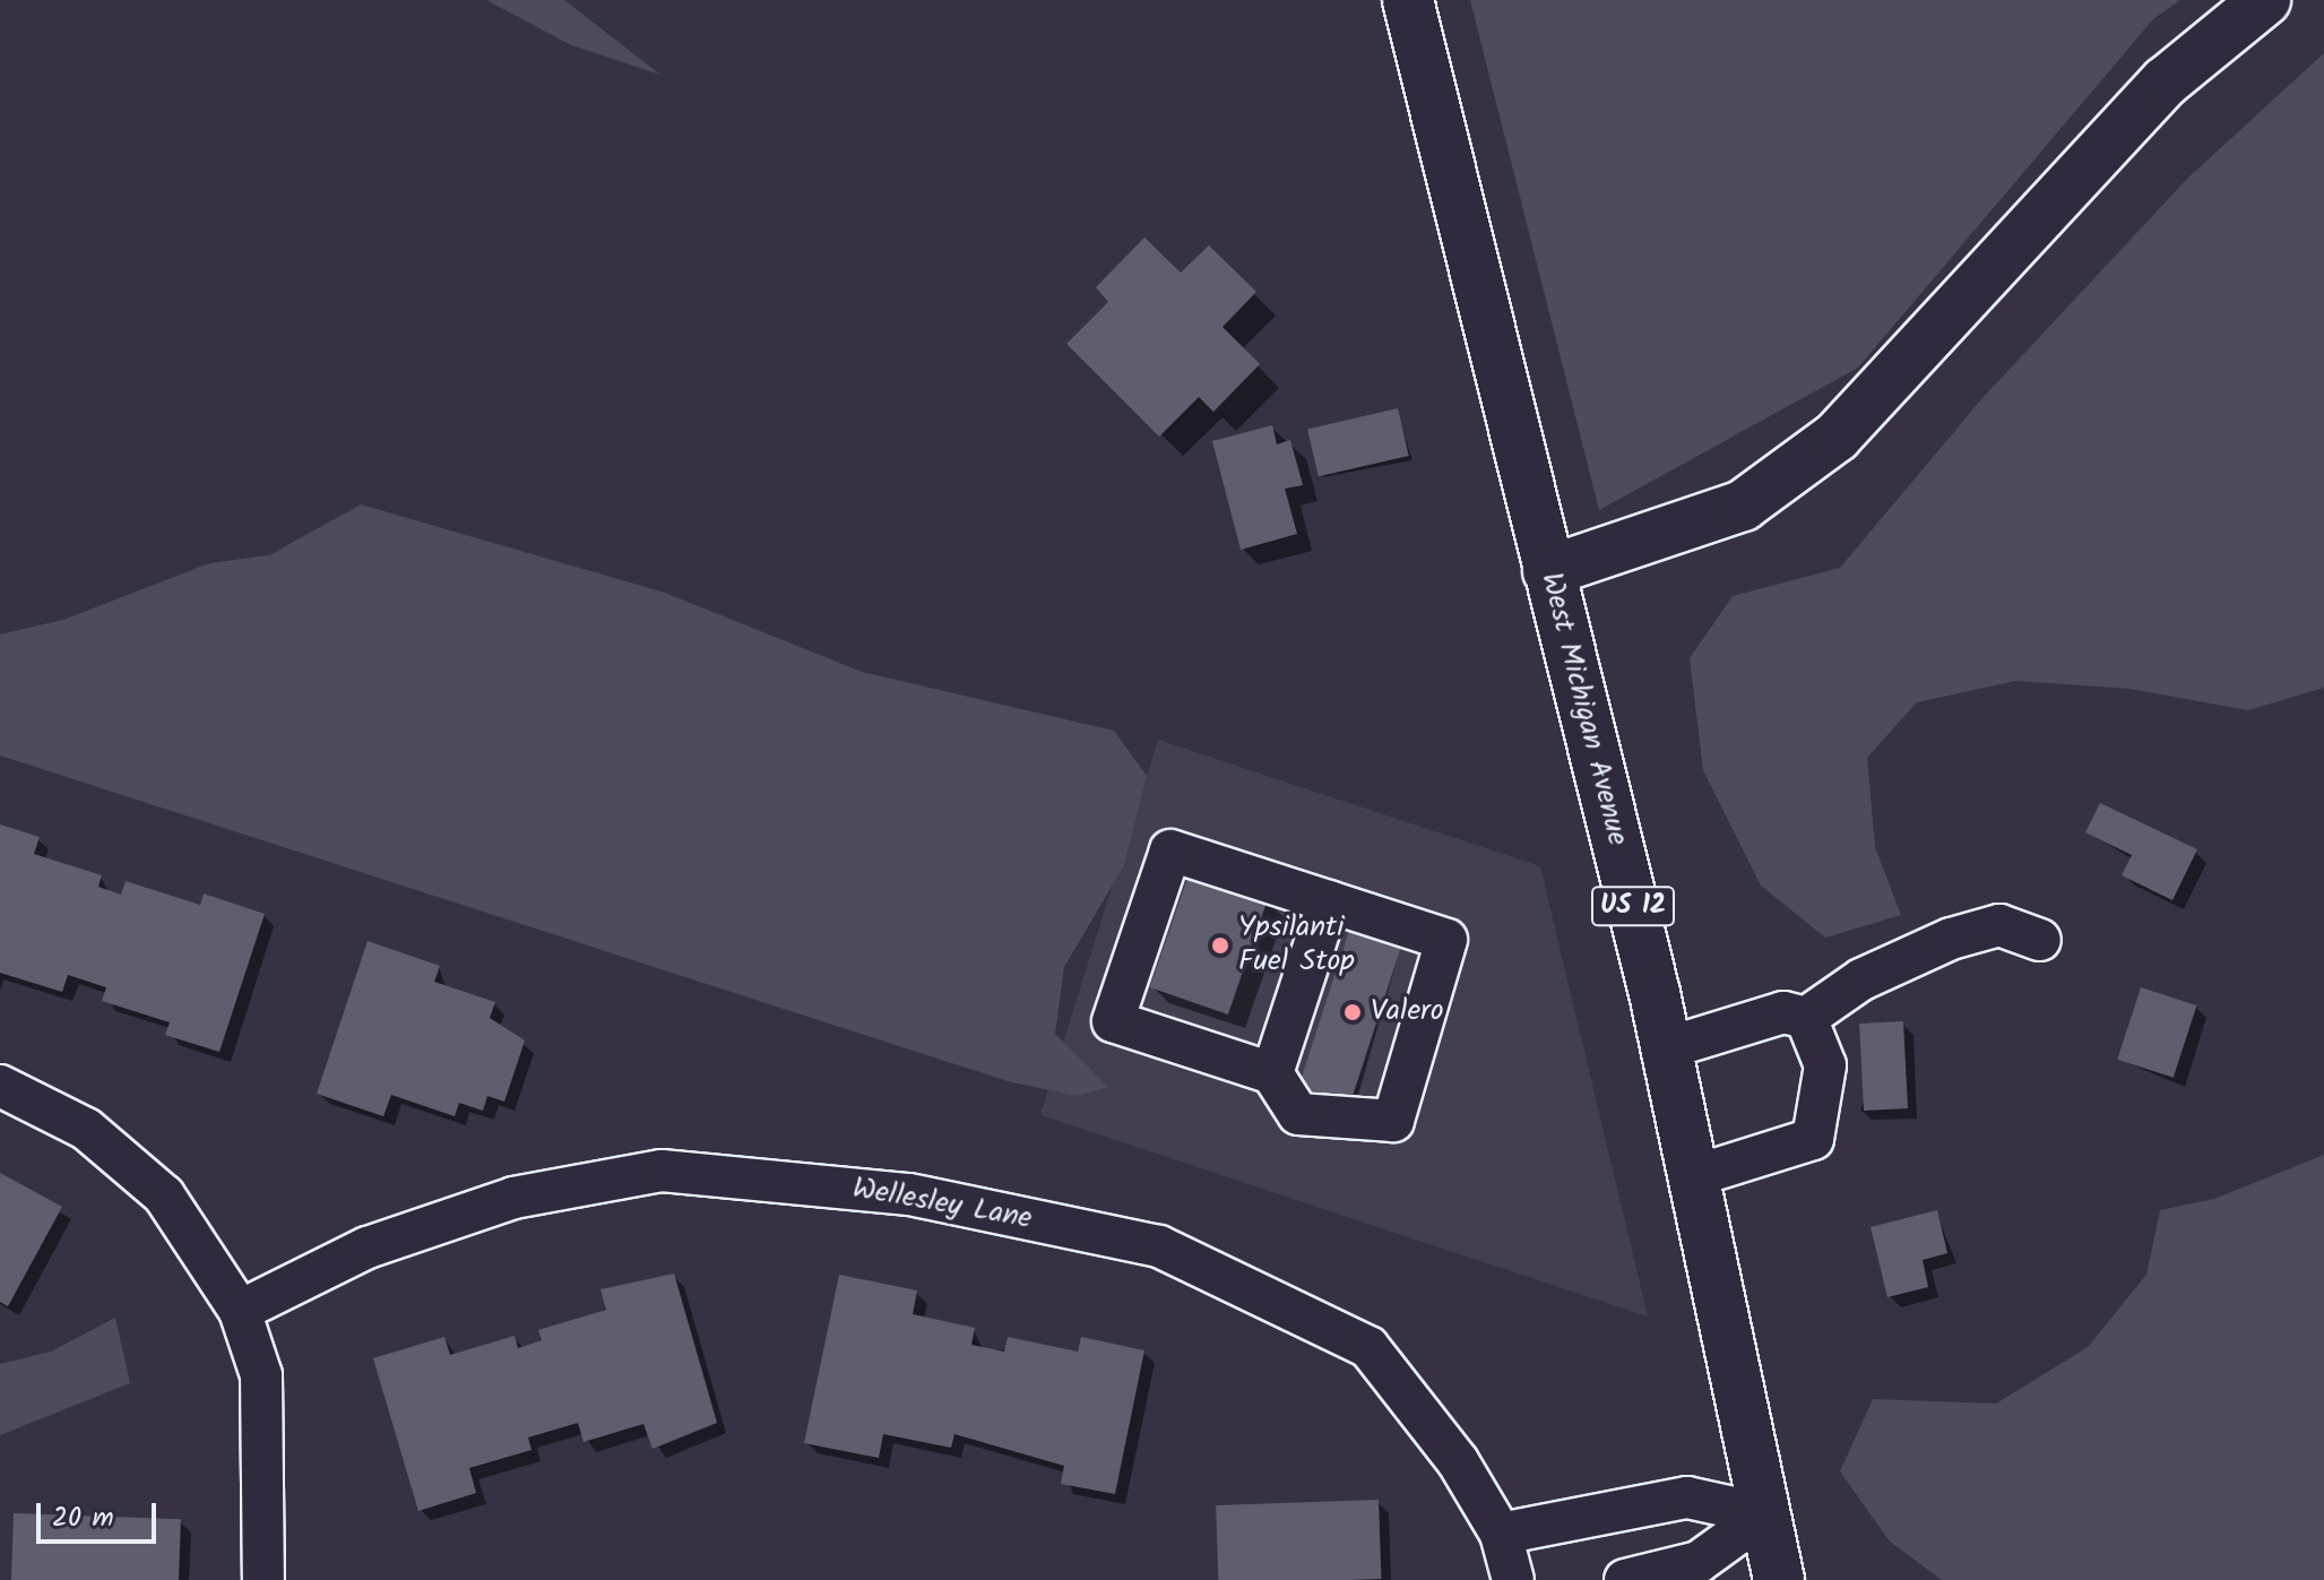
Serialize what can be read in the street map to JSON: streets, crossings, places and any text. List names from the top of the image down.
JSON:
{
  "streets": {
    "highway": ["West Michigan Avenue", "US 12"],
    "street": ["Wellesley Lane"]
  },
  "places": ["Ypsilanti Fuel Stop", "Valero"],
  "scale_bar": "20 m"
}
